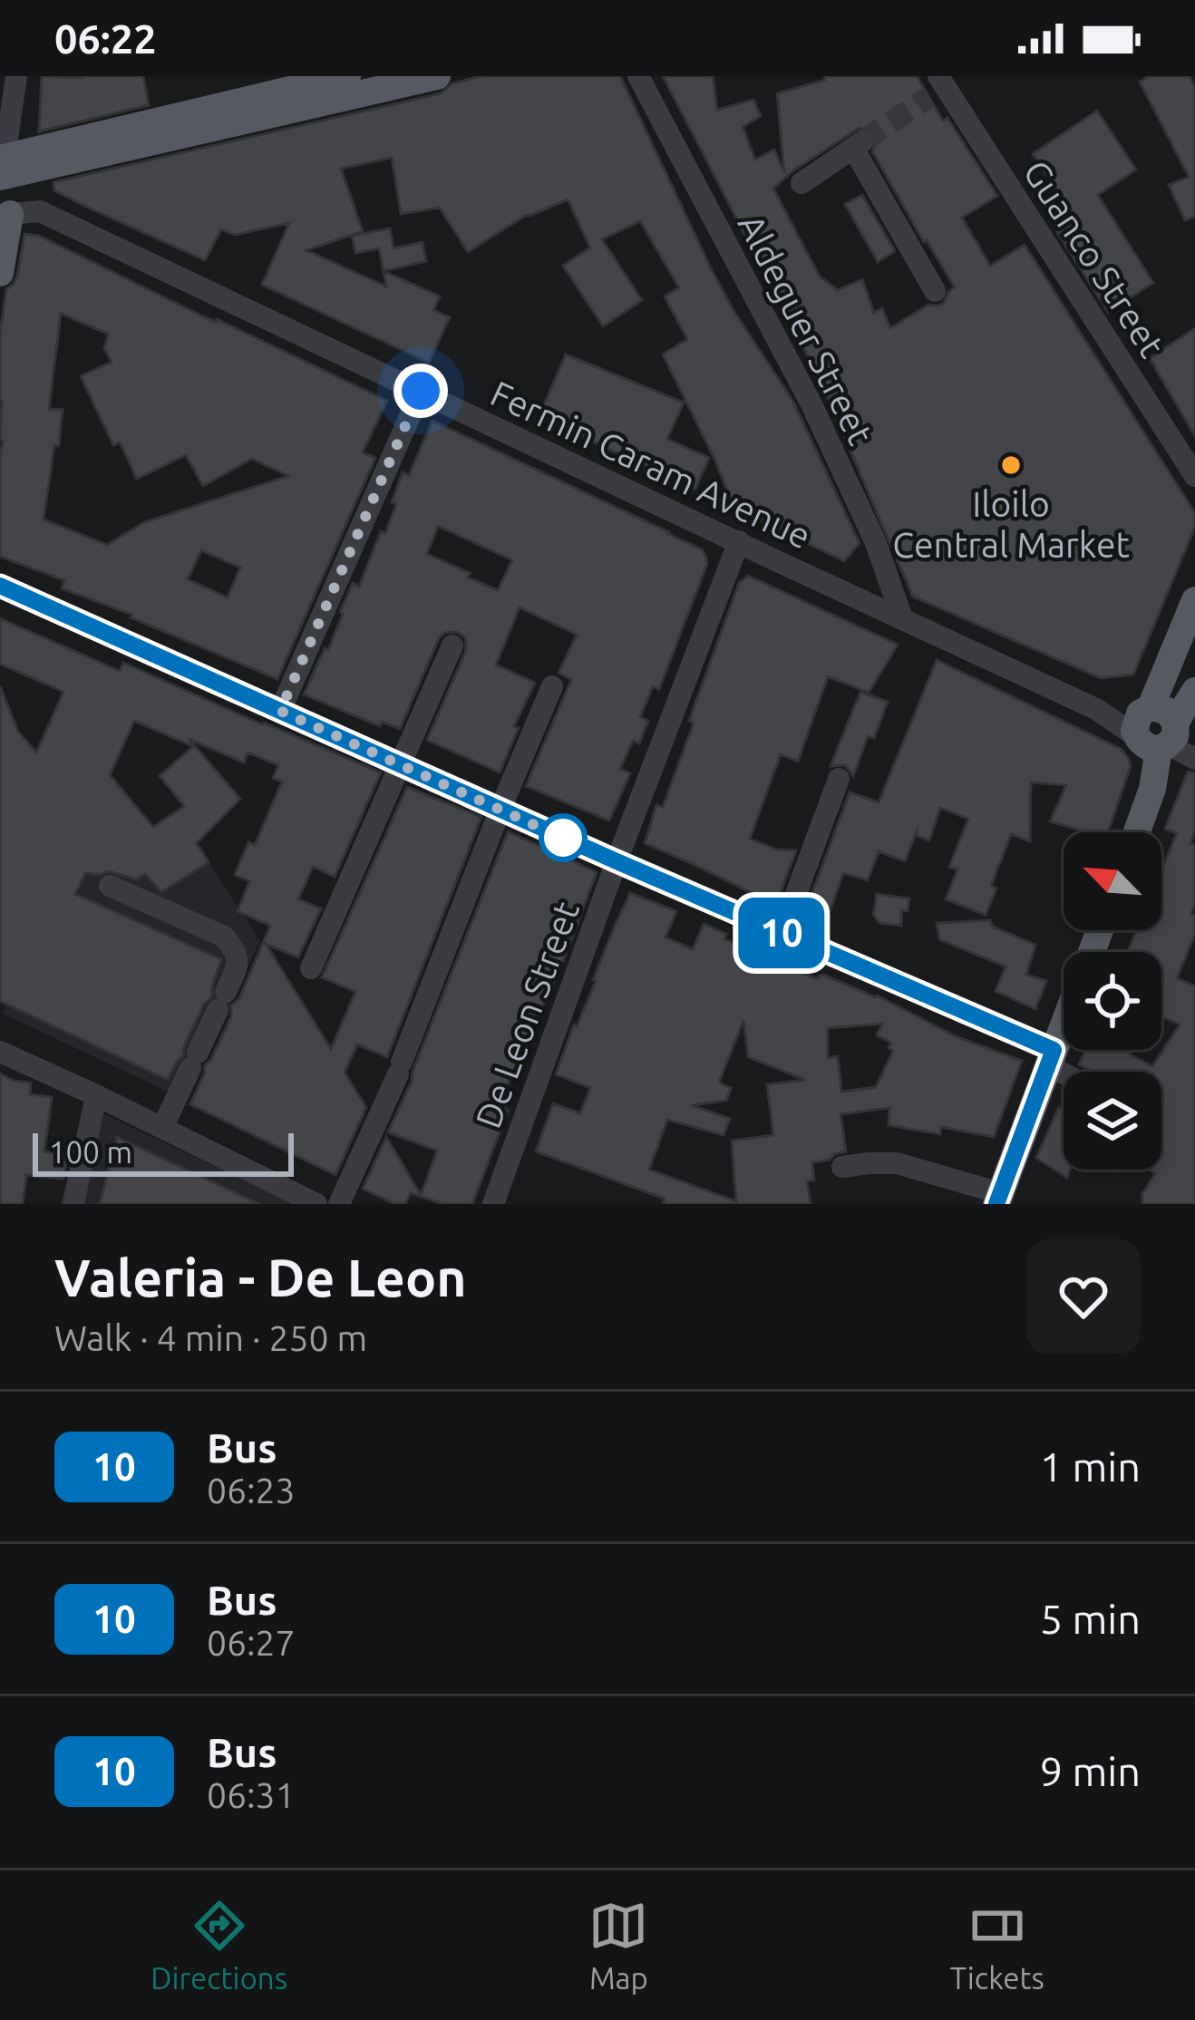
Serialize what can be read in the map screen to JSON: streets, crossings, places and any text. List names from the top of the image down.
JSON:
{
  "streets": {
    "street": [
      "Guanco Street",
      "Aldeguer Street",
      "Fermin Caram Avenue",
      "De Leon Street"
    ]
  },
  "crossings": [
    ["Aldeguer Street", "Fermin Caram Avenue"],
    ["Fermin Caram Avenue", "De Leon Street"]
  ],
  "places": ["Iloilo Central Market"],
  "lines": ["bus line 10"],
  "scale_bar": "100 m",
  "north": "top left",
  "page": {
    "status": "06:22",
    "on_map": "10",
    "scale": "100 m",
    "heading": ["Valeria - De Leon", "Walk · 4 min · 250 m"],
    "list": [
      {
        "mark": "10",
        "name": "Bus",
        "note": "06:23",
        "value": "1 min"
      },
      {
        "mark": "10",
        "name": "Bus",
        "note": "06:27",
        "value": "5 min"
      },
      {
        "mark": "10",
        "name": "Bus",
        "note": "06:31",
        "value": "9 min"
      }
    ],
    "tabs": ["Directions", "Map", "Tickets"]
  }
}
